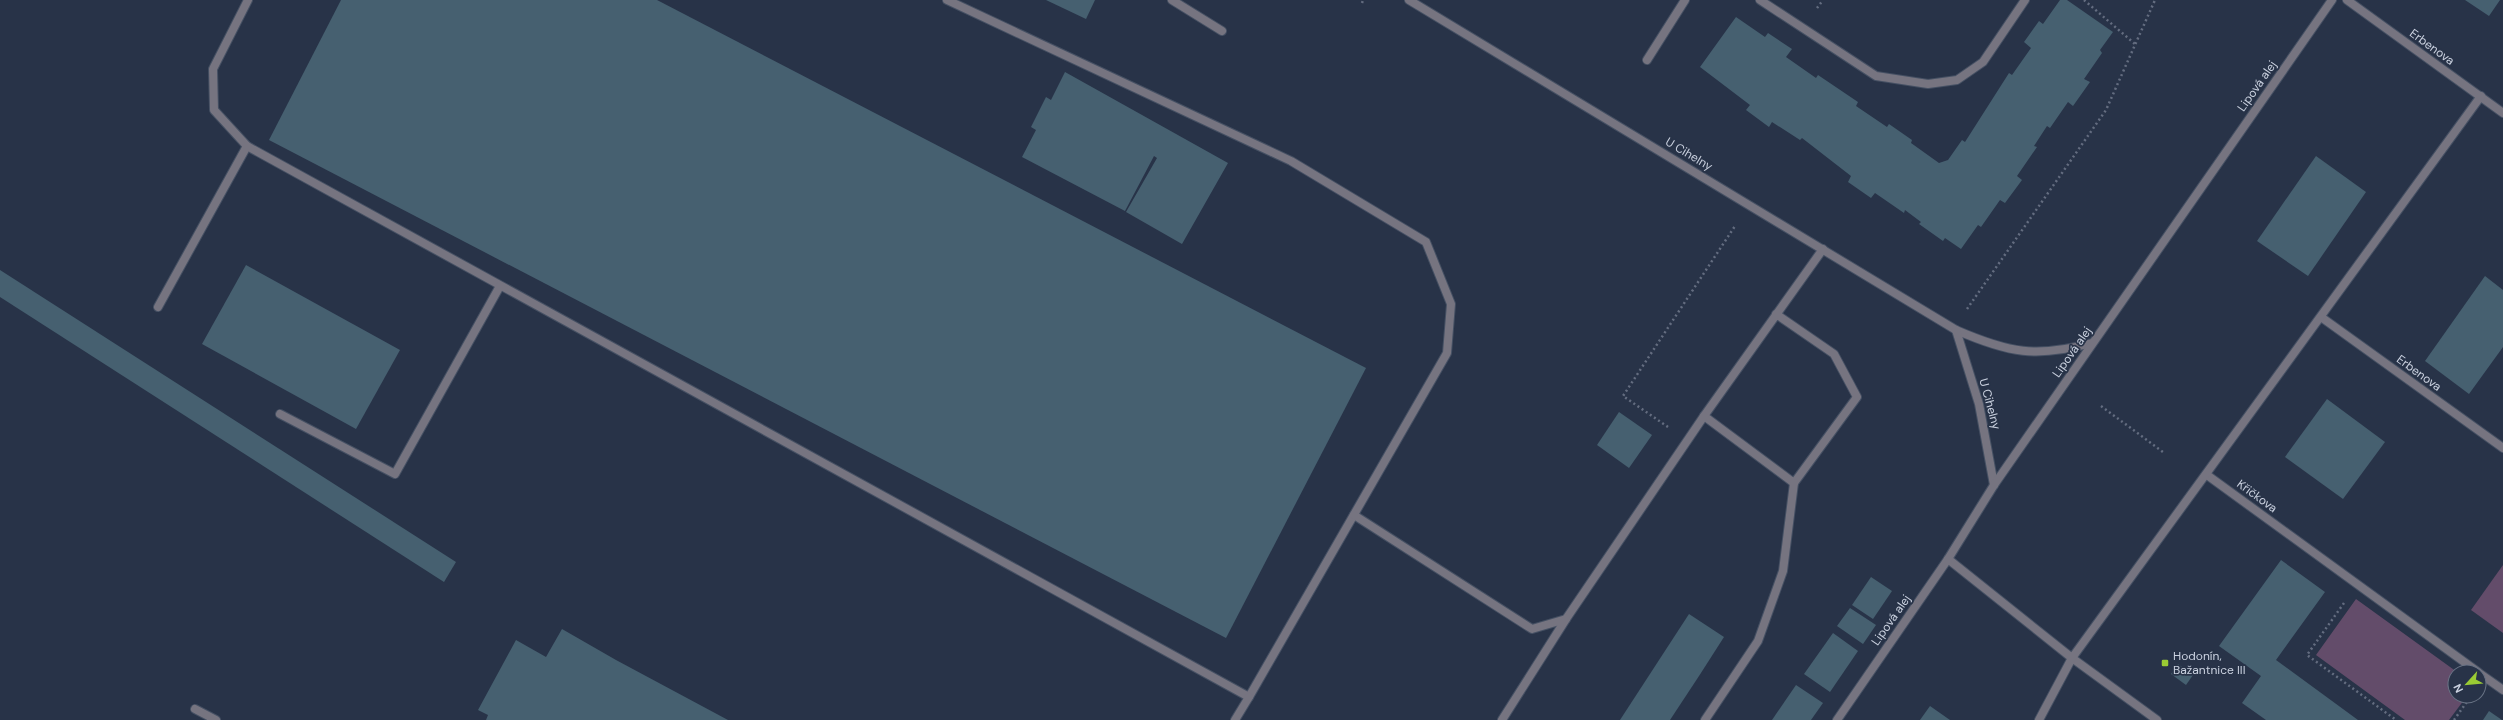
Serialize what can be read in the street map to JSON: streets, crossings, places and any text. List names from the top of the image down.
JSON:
{
  "streets": {
    "street": [
      "Erbenova",
      "Lipová alej",
      "U Cihelny",
      "Křičkova"
    ]
  },
  "crossings": [
    ["Lipová alej", "U Cihelny"]
  ],
  "places": {
    "transit": ["Hodonín, Bažantnice III"]
  },
  "north": "bottom left"
}
